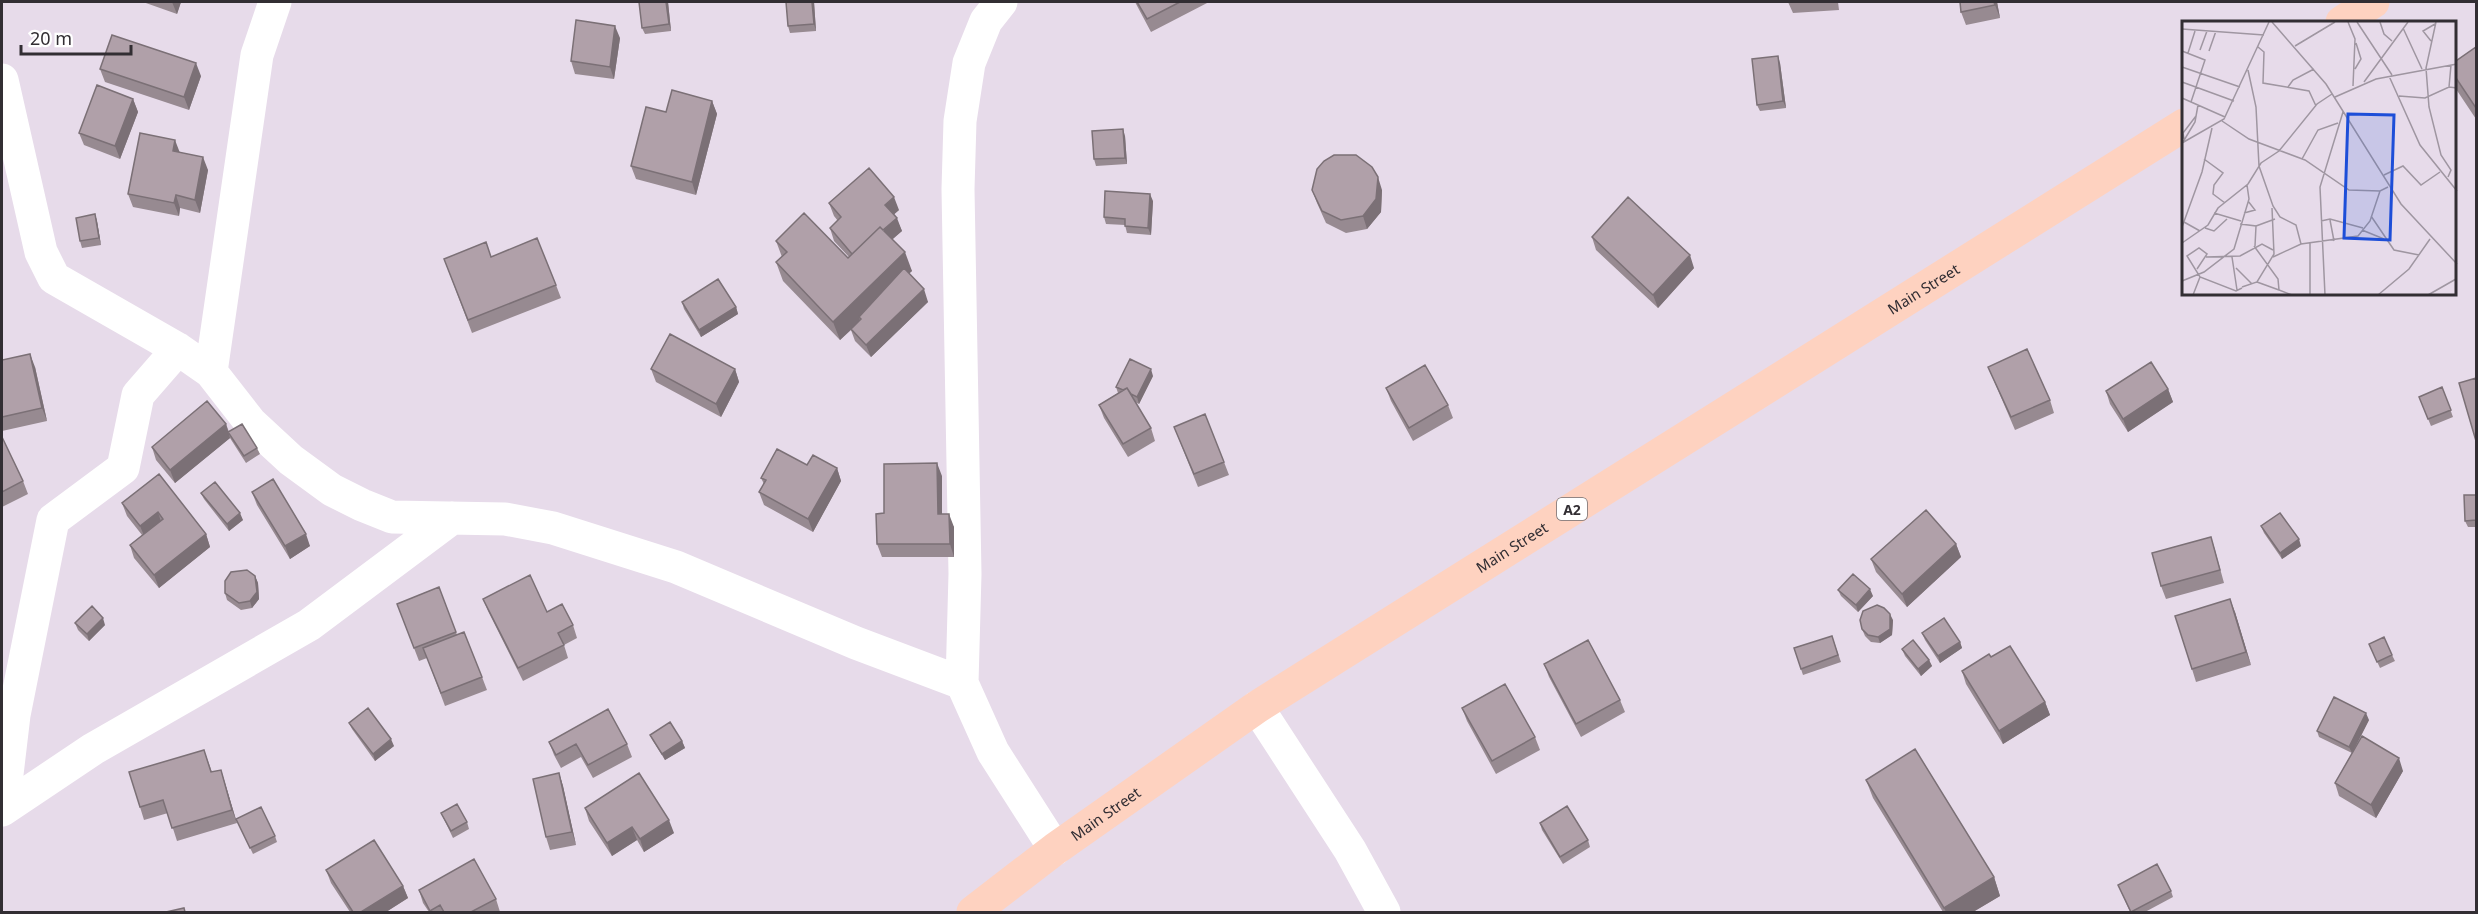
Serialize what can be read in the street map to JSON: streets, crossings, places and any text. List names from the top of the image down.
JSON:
{
  "streets": {
    "highway": ["Main Street", "A2"]
  },
  "scale_bar": "20 m"
}
